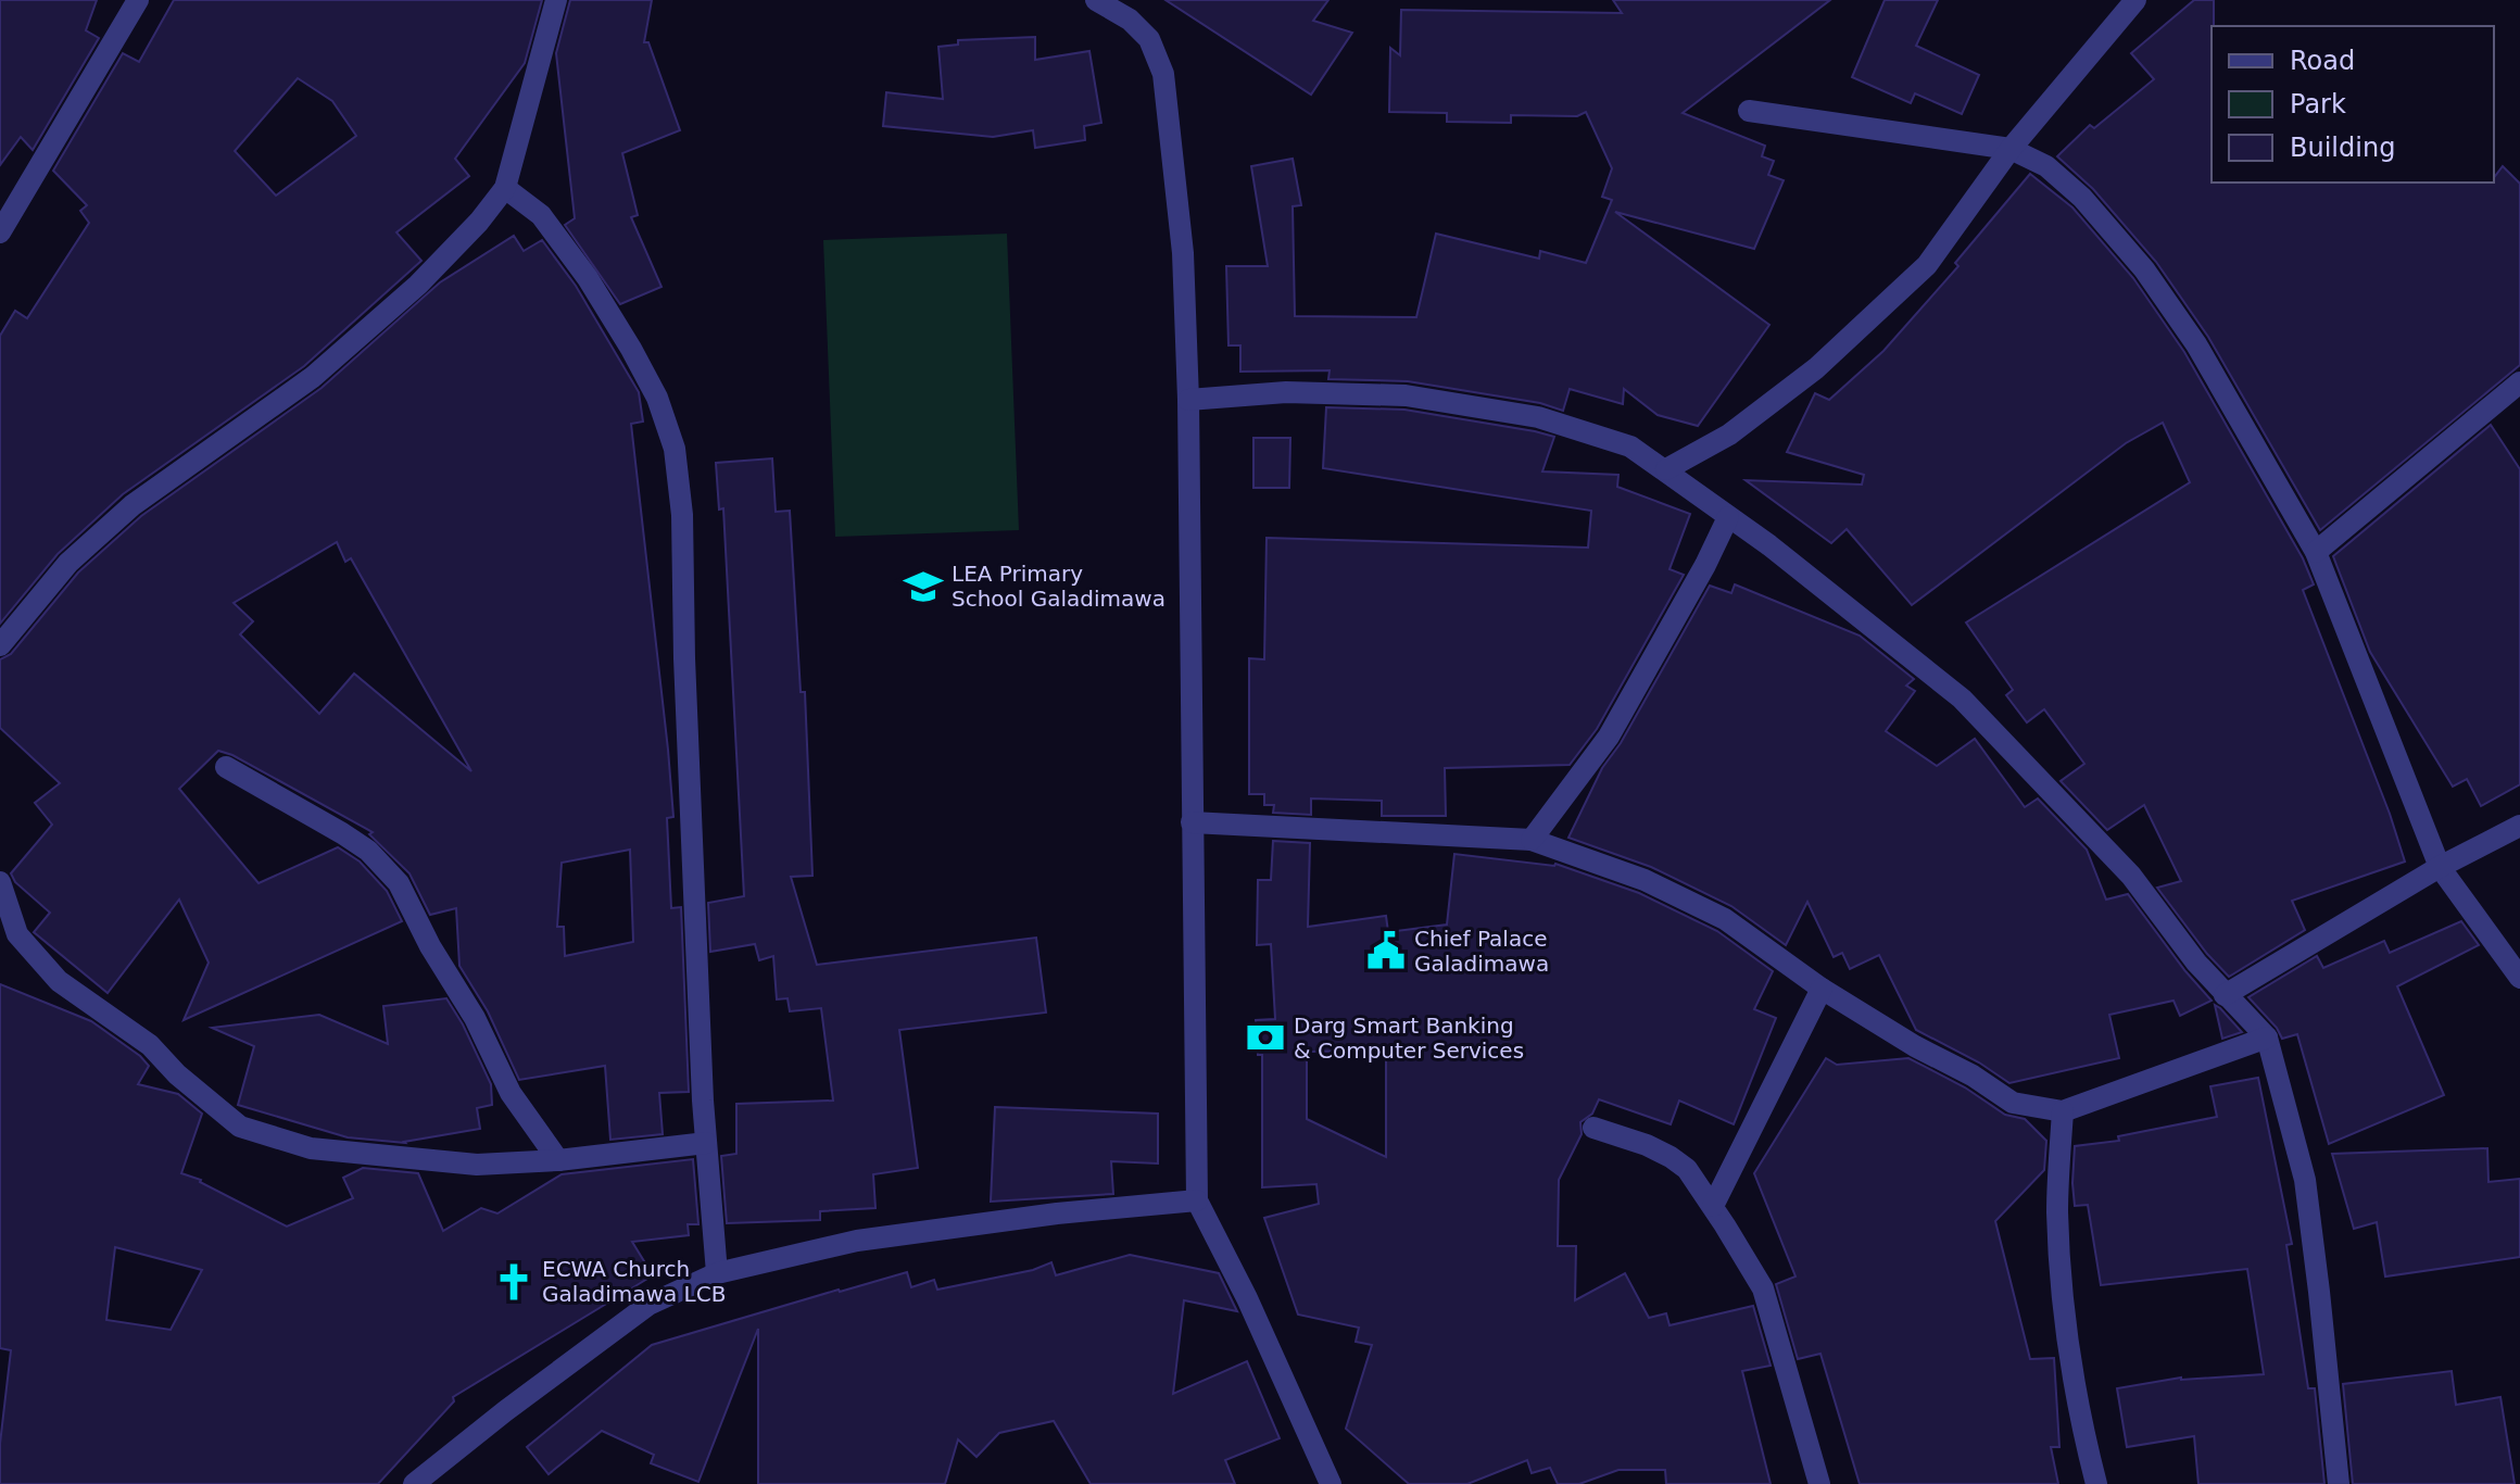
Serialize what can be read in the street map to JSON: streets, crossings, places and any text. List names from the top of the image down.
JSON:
{
  "places": {
    "school or university": ["LEA Primary School Galadimawa"],
    "public building": ["Chief Palace Galadimawa"],
    "bank": ["Darg Smart Banking & Computer Services"],
    "church": ["ECWA Church Galadimawa LCB"]
  },
  "legend": ["Road", "Park", "Building"]
}
